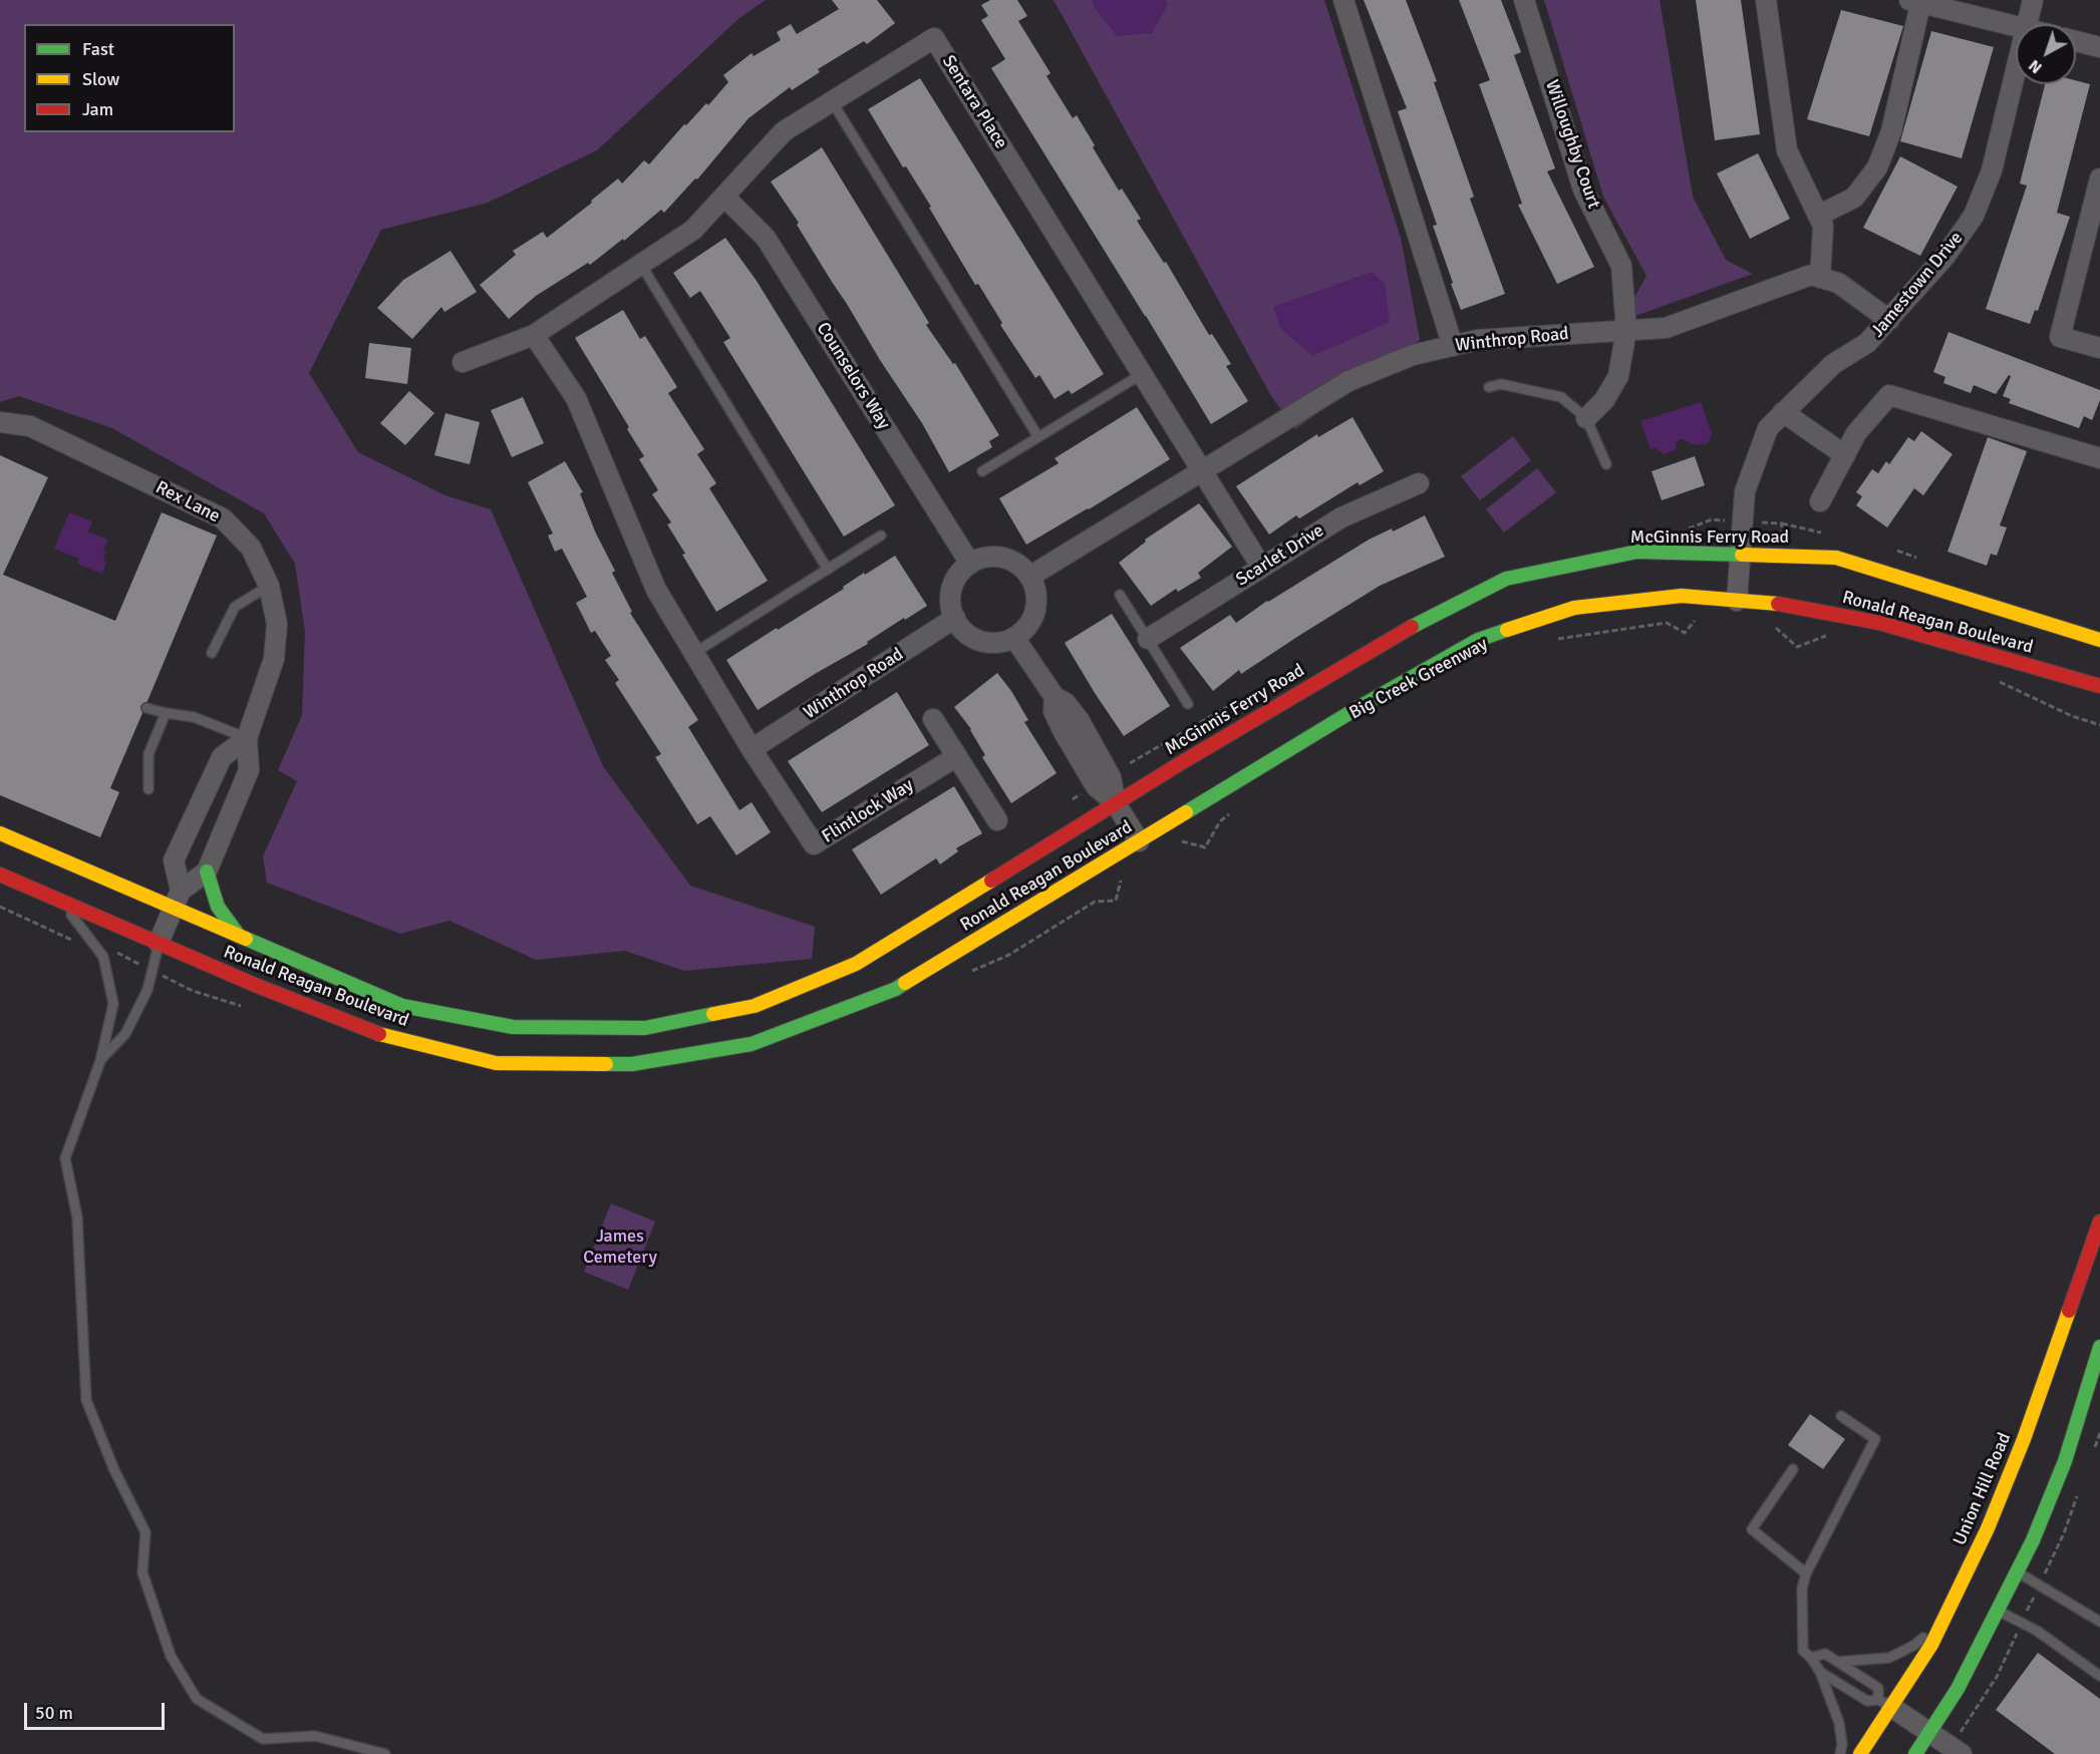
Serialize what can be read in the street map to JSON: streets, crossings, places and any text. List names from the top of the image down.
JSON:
{
  "streets": {
    "main road": ["McGinnis Ferry Road", "Ronald Reagan Boulevard", "Union Hill Road"],
    "street": [
      "Sentara Place",
      "Willoughby Court",
      "Jamestown Drive",
      "Winthrop Road",
      "Counselors Way",
      "Rex Lane",
      "Scarlet Drive",
      "Flintlock Way"
    ]
  },
  "crossings": [
    ["Sentara Place", "Winthrop Road"],
    ["Sentara Place", "Counselors Way"],
    ["Sentara Place", "Scarlet Drive"],
    ["Willoughby Court", "Winthrop Road"],
    ["Jamestown Drive", "McGinnis Ferry Road"],
    ["Jamestown Drive", "Ronald Reagan Boulevard"],
    ["Winthrop Road", "Counselors Way"],
    ["Winthrop Road", "Flintlock Way"],
    ["McGinnis Ferry Road", "Ronald Reagan Boulevard"]
  ],
  "parks": ["James Cemetery"],
  "legend": ["Fast", "Slow", "Jam"],
  "scale_bar": "50 m",
  "north": "bottom left"
}
